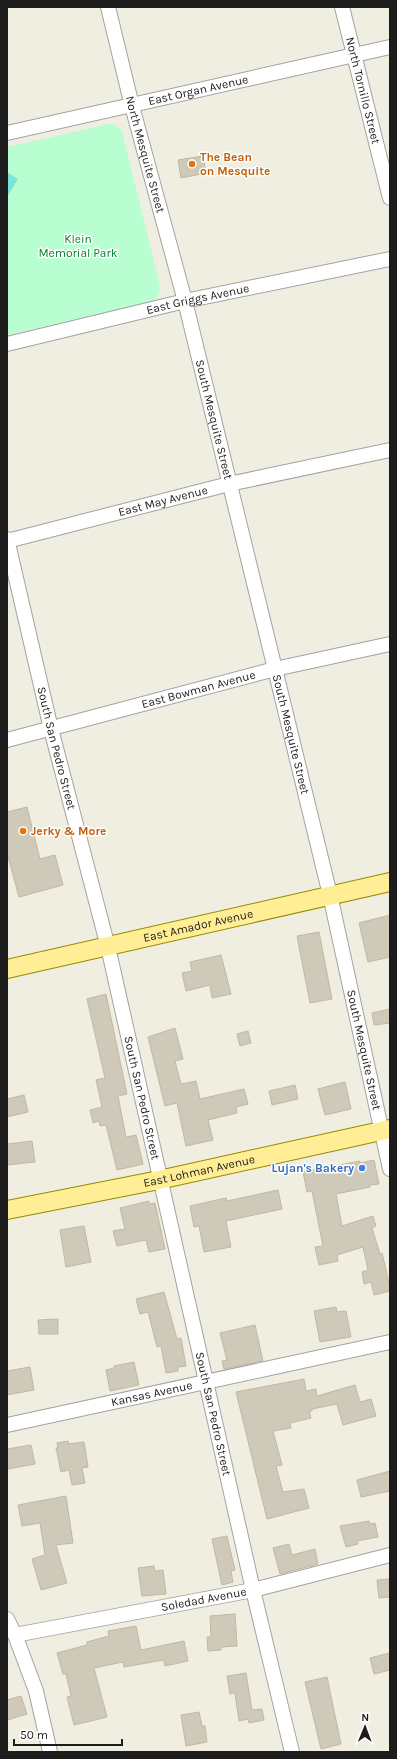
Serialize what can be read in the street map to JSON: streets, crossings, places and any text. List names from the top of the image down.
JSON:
{
  "streets": {
    "main road": ["East Amador Avenue", "East Lohman Avenue"],
    "street": [
      "East Organ Avenue",
      "North Tornillo Street",
      "North Mesquite Street",
      "East Griggs Avenue",
      "South Mesquite Street",
      "East May Avenue",
      "East Bowman Avenue",
      "South San Pedro Street",
      "Kansas Avenue",
      "Soledad Avenue"
    ]
  },
  "crossings": [
    ["East Organ Avenue", "North Tornillo Street"],
    ["East Organ Avenue", "North Mesquite Street"],
    ["North Mesquite Street", "East Griggs Avenue"],
    ["North Mesquite Street", "South Mesquite Street"],
    ["East Griggs Avenue", "South Mesquite Street"],
    ["South Mesquite Street", "East May Avenue"],
    ["South Mesquite Street", "East Bowman Avenue"],
    ["South Mesquite Street", "East Amador Avenue"],
    ["South Mesquite Street", "East Lohman Avenue"],
    ["East May Avenue", "South San Pedro Street"],
    ["East Bowman Avenue", "South San Pedro Street"],
    ["South San Pedro Street", "East Amador Avenue"],
    ["South San Pedro Street", "East Lohman Avenue"],
    ["South San Pedro Street", "Kansas Avenue"],
    ["South San Pedro Street", "Soledad Avenue"]
  ],
  "parks": ["Klein Memorial Park"],
  "places": ["The Bean on Mesquite", "Jerky & More", "Lujan's Bakery"],
  "scale_bar": "50 m",
  "north": "top"
}
